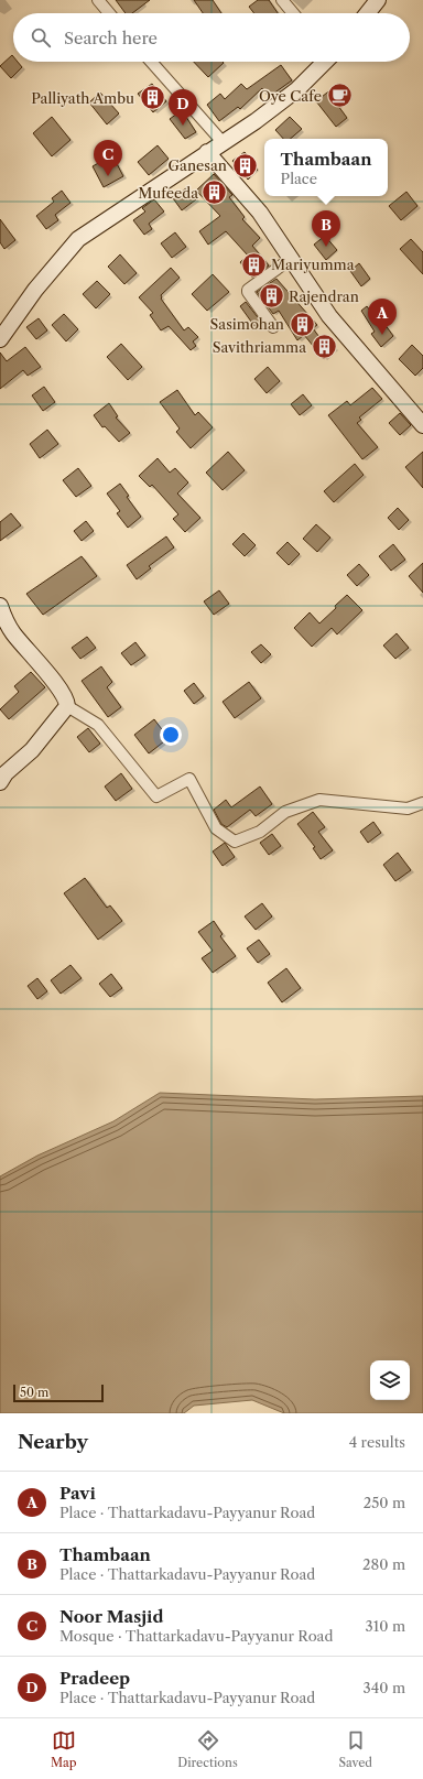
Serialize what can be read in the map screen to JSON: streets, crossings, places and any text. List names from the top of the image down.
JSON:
{
  "places": {
    "cafe": ["Oye Cafe"],
    "building": [
      "Palliyath Ambu",
      "Ganesan",
      "Mufeeda",
      "Mariyumma",
      "Rajendran",
      "Sasimohan",
      "Savithriamma"
    ]
  },
  "scale_bar": "50 m",
  "page": {
    "search": "Search here",
    "pins": [
      "D",
      "C",
      "B",
      "A"
    ],
    "popup": ["Thambaan", "Place"],
    "scale": "50 m",
    "heading": ["Nearby", "4 results"],
    "list": [
      {
        "mark": "A",
        "name": "Pavi",
        "note": "Place · Thattarkadavu-Payyanur Road",
        "value": "250 m"
      },
      {
        "mark": "B",
        "name": "Thambaan",
        "note": "Place · Thattarkadavu-Payyanur Road",
        "value": "280 m"
      },
      {
        "mark": "C",
        "name": "Noor Masjid",
        "note": "Mosque · Thattarkadavu-Payyanur Road",
        "value": "310 m"
      },
      {
        "mark": "D",
        "name": "Pradeep",
        "note": "Place · Thattarkadavu-Payyanur Road",
        "value": "340 m"
      }
    ],
    "nav": ["Map", "Directions", "Saved"]
  }
}
